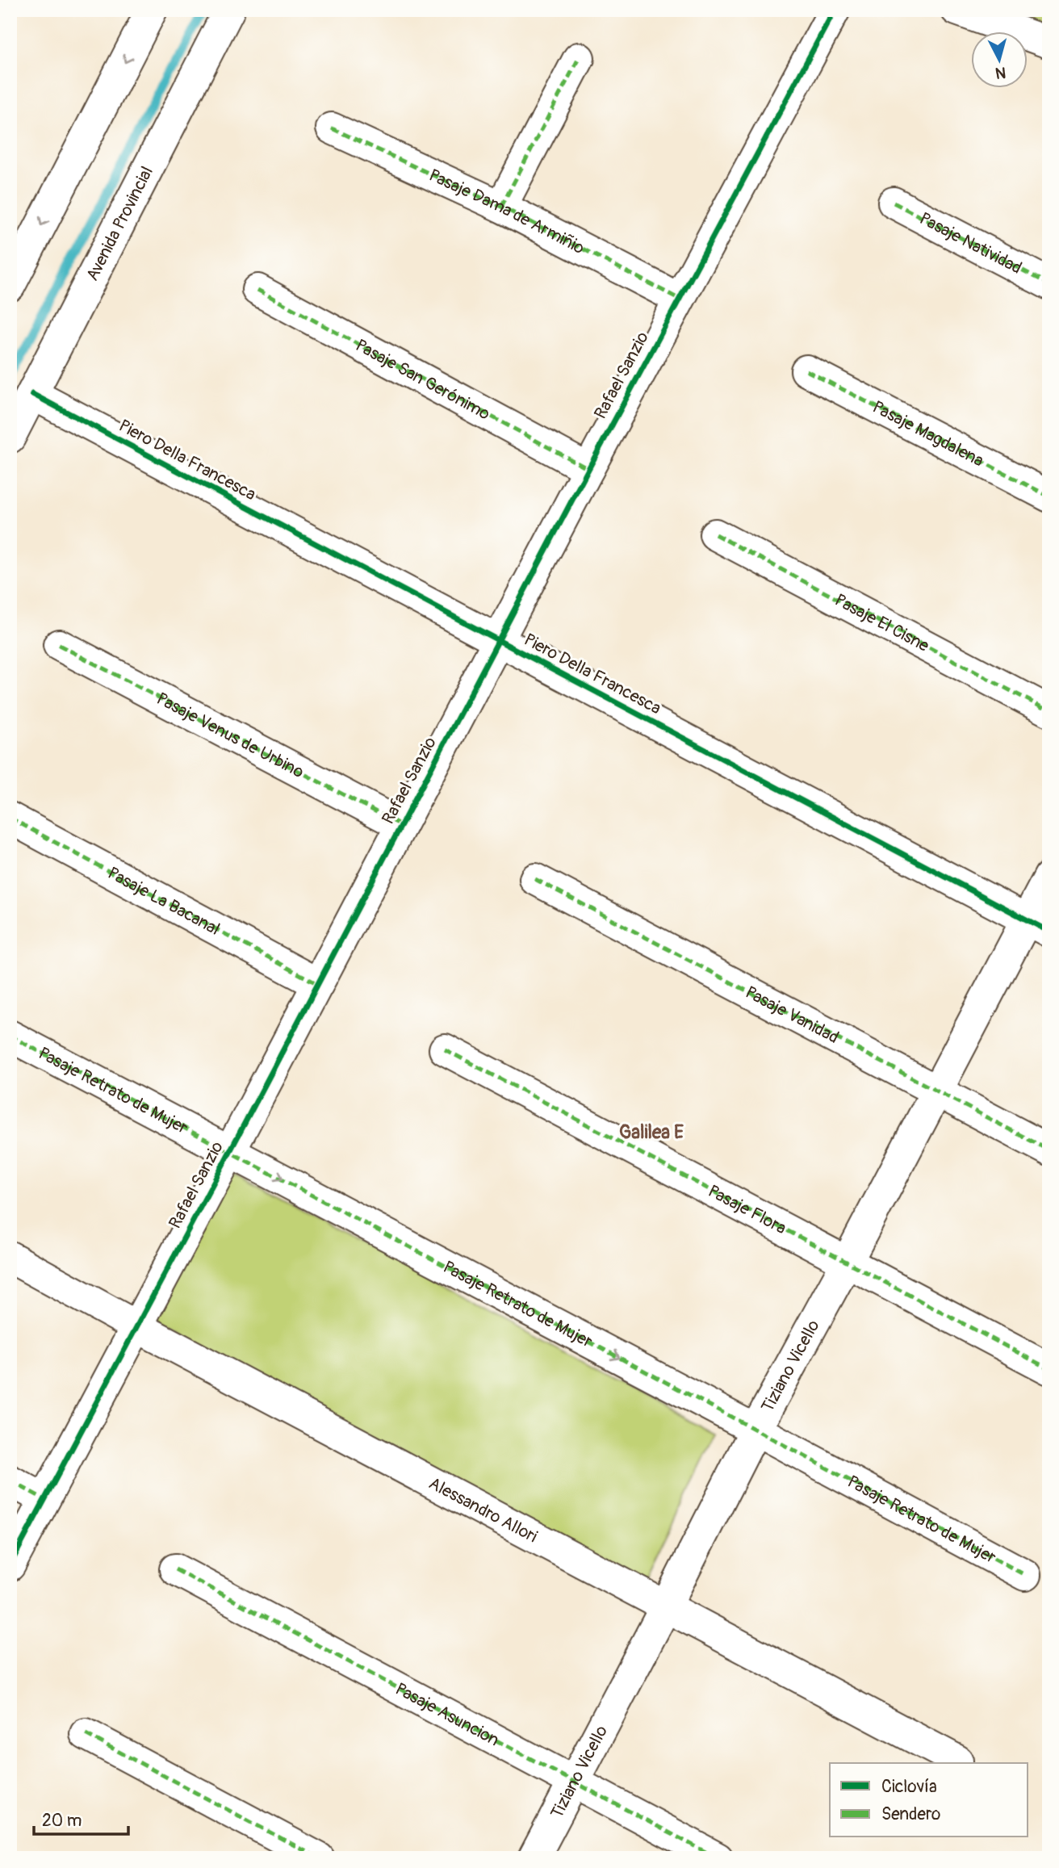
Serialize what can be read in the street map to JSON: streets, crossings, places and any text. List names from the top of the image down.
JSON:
{
  "streets": {
    "street": [
      "Pasaje Dama de Armiñio",
      "Avenida Provincial",
      "Pasaje Natividad",
      "Rafael Sanzio",
      "Pasaje San Gerónimo",
      "Pasaje Magdalena",
      "Piero Della Francesca",
      "Pasaje El Cisne",
      "Pasaje Venus de Urbino",
      "Pasaje La Bacanal",
      "Pasaje Vanidad",
      "Pasaje Retrato de Mujer",
      "Pasaje Flora",
      "Tiziano Vicello",
      "Alessandro Allori",
      "Pasaje Asuncion"
    ]
  },
  "crossings": [
    ["Pasaje Dama de Armiñio", "Rafael Sanzio"],
    ["Avenida Provincial", "Piero Della Francesca"],
    ["Rafael Sanzio", "Pasaje San Gerónimo"],
    ["Rafael Sanzio", "Piero Della Francesca"],
    ["Rafael Sanzio", "Pasaje Venus de Urbino"],
    ["Rafael Sanzio", "Pasaje La Bacanal"],
    ["Rafael Sanzio", "Pasaje Retrato de Mujer"],
    ["Rafael Sanzio", "Alessandro Allori"],
    ["Piero Della Francesca", "Tiziano Vicello"],
    ["Pasaje Vanidad", "Tiziano Vicello"],
    ["Pasaje Retrato de Mujer", "Tiziano Vicello"],
    ["Pasaje Flora", "Tiziano Vicello"],
    ["Tiziano Vicello", "Alessandro Allori"],
    ["Tiziano Vicello", "Pasaje Asuncion"]
  ],
  "one_way": ["Pasaje Retrato de Mujer"],
  "districts": ["Galilea E"],
  "legend": ["Ciclovía", "Sendero"],
  "scale_bar": "20 m",
  "north": "bottom"
}
